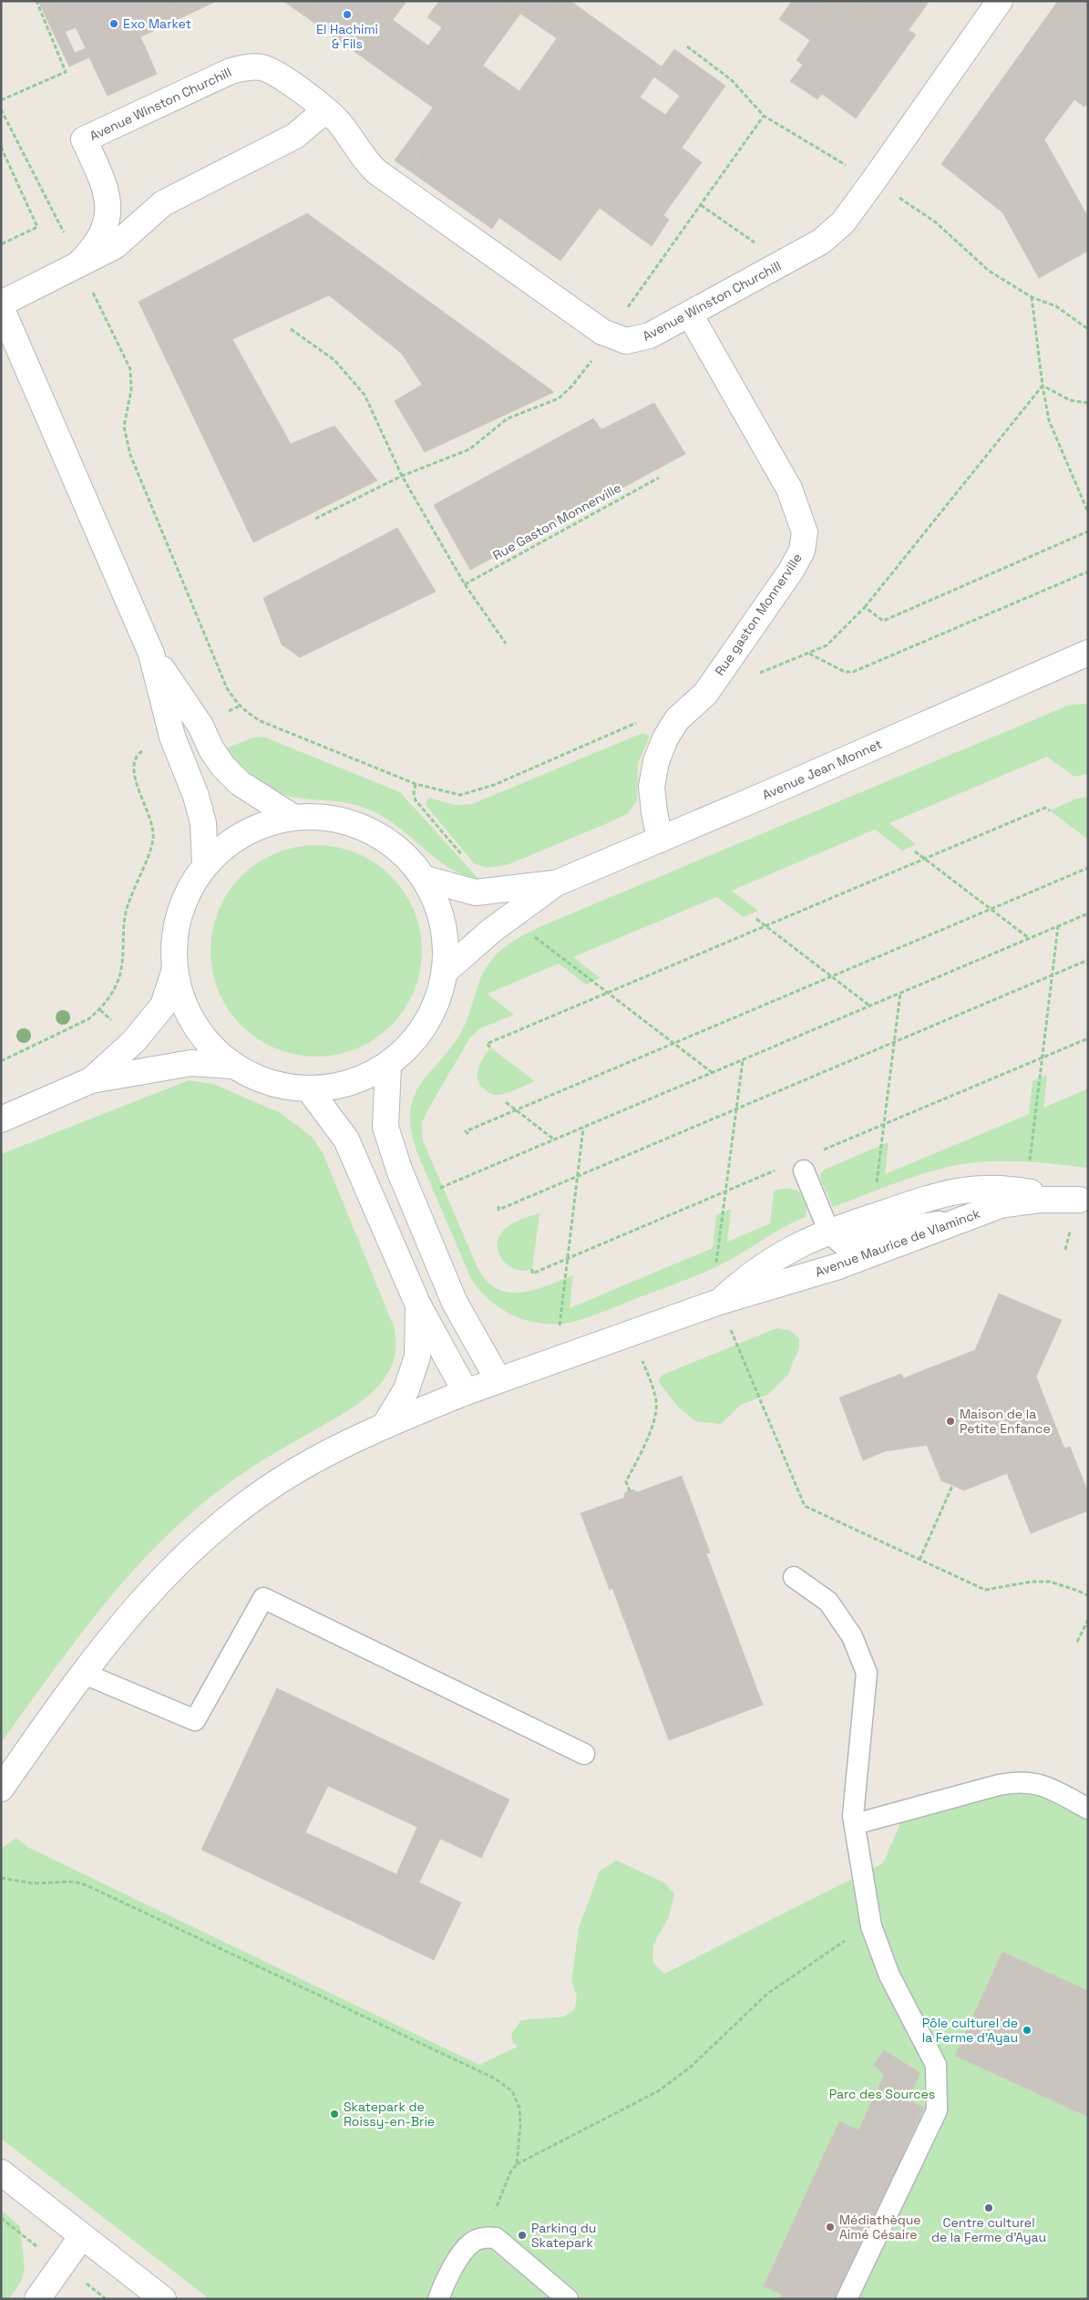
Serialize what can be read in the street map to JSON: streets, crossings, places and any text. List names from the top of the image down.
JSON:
{
  "streets": {
    "street": [
      "Avenue Winston Churchill",
      "Rue gaston Monnerville",
      "Avenue Jean Monnet",
      "Avenue Maurice de Vlaminck"
    ],
    "path": ["Rue Gaston Monnerville"]
  },
  "crossings": [
    ["Avenue Winston Churchill", "Rue gaston Monnerville"],
    ["Rue gaston Monnerville", "Avenue Jean Monnet"]
  ],
  "parks": ["Parc des Sources"],
  "places": [
    "El Hachimi & Fils",
    "Exo Market",
    "Maison de la Petite Enfance",
    "Pôle culturel de la Ferme d’Ayau",
    "Skatepark de Roissy-en-Brie",
    "Centre culturel de la Ferme d'Ayau",
    "Médiathèque Aimé Césaire",
    "Parking du Skatepark"
  ]
}
